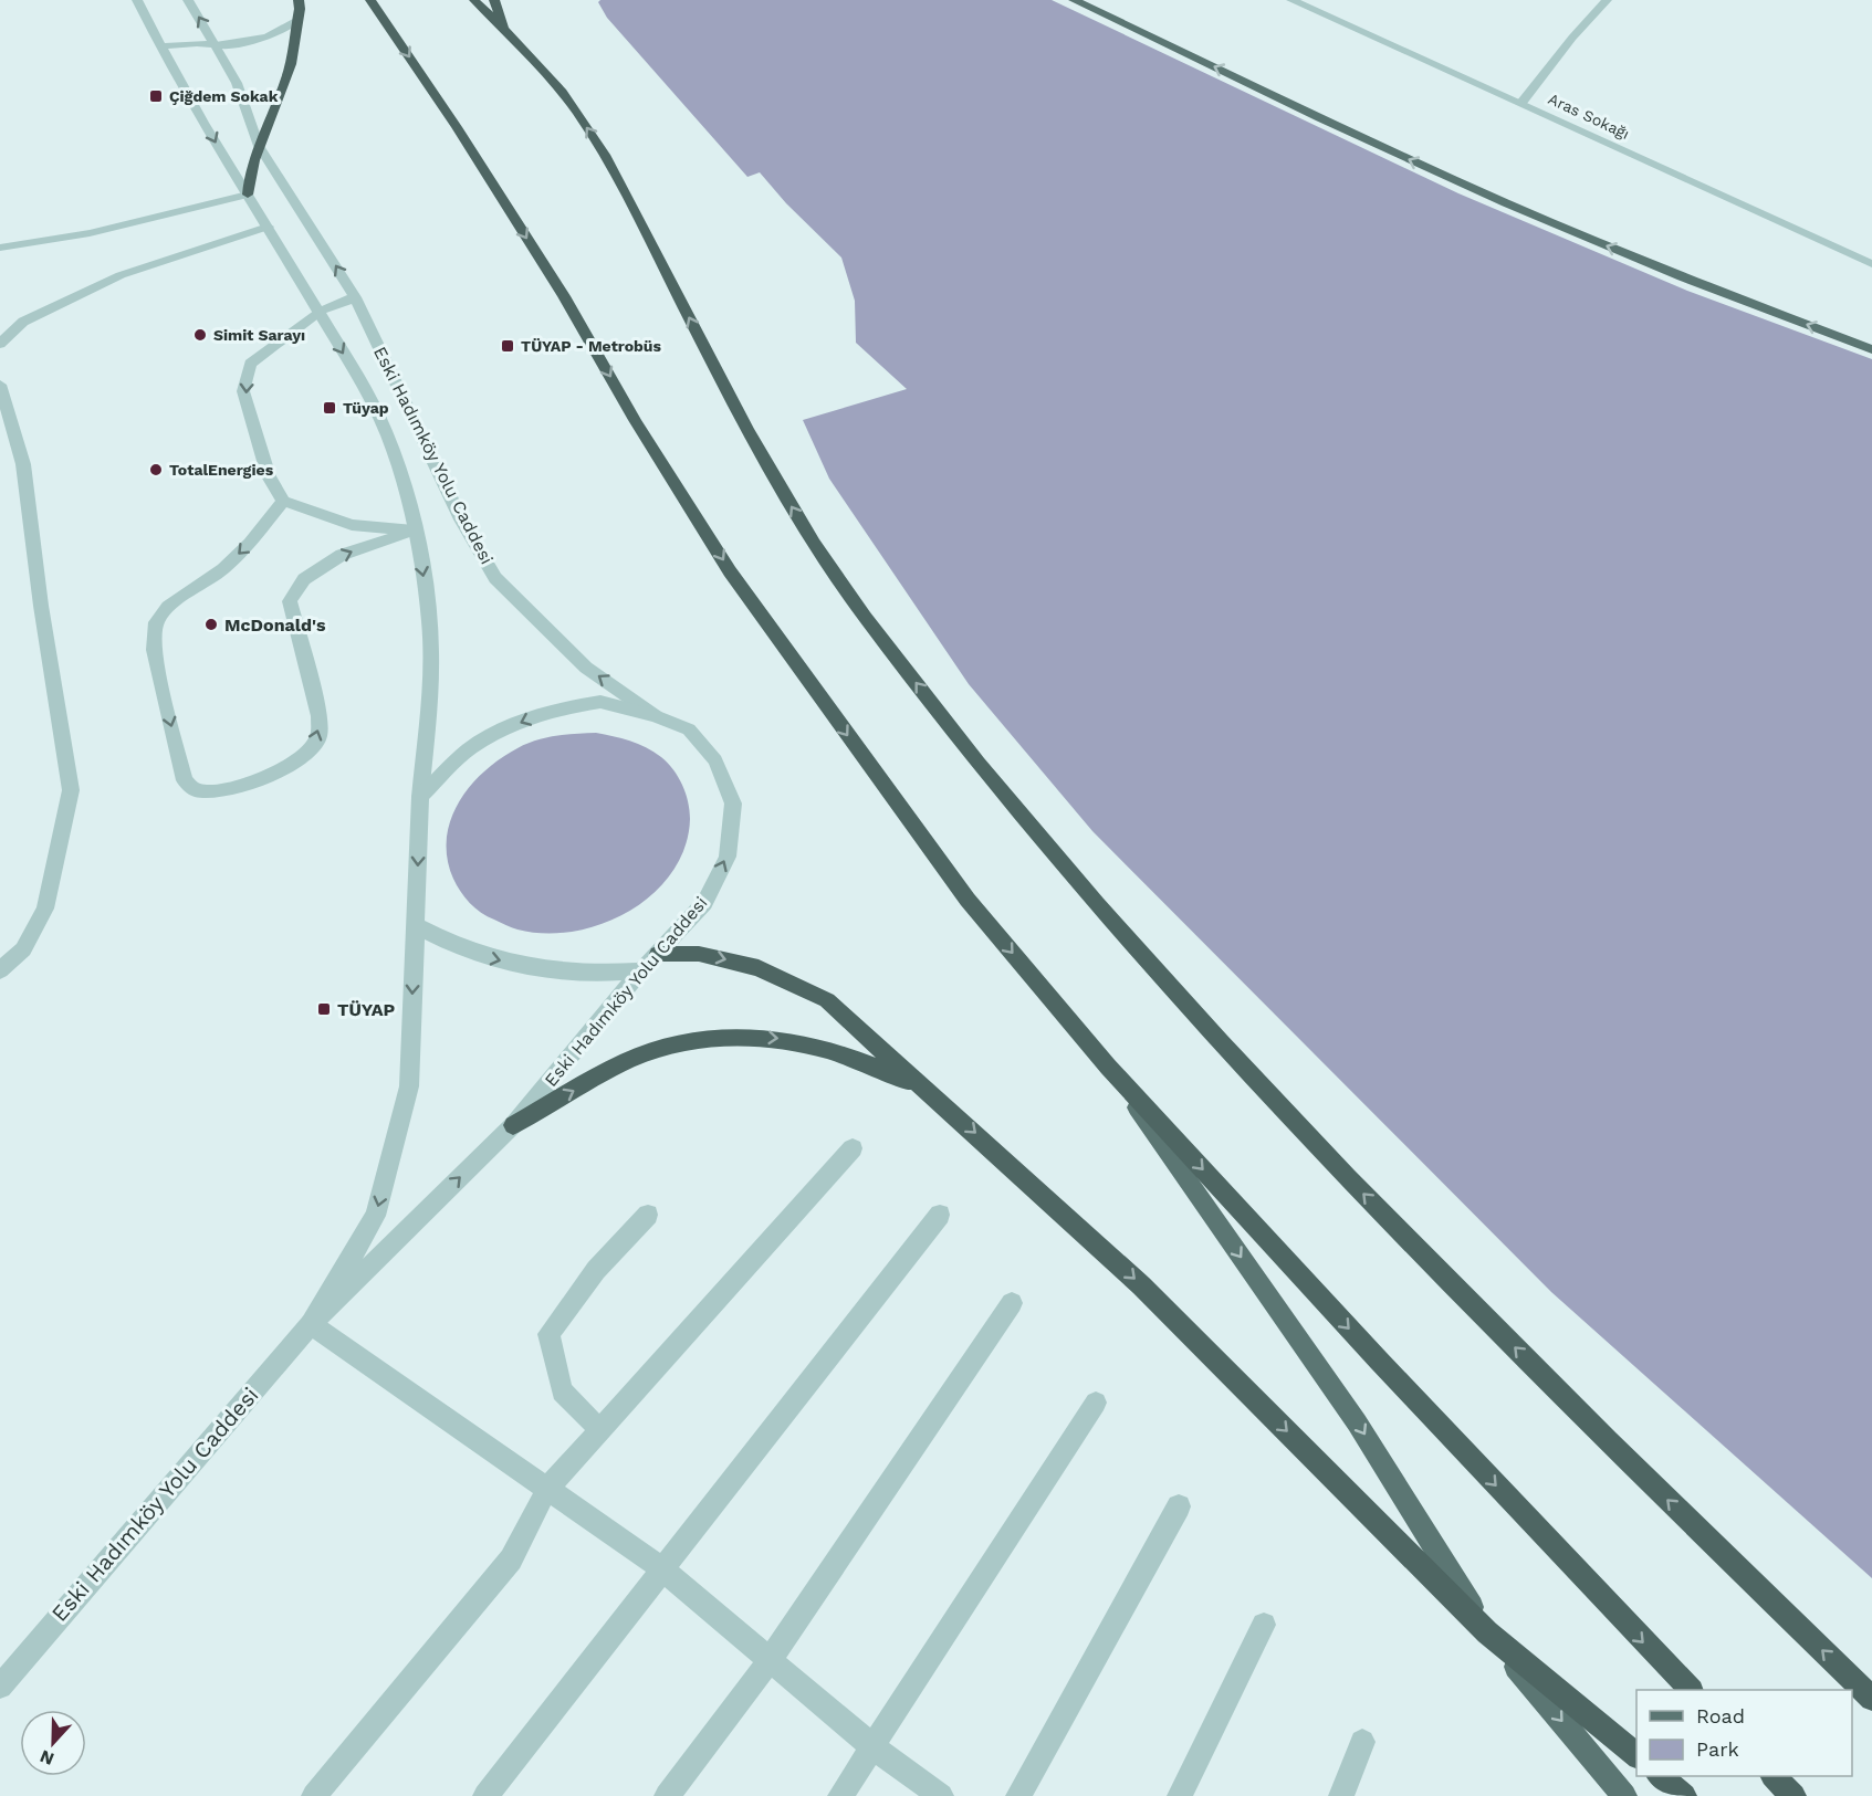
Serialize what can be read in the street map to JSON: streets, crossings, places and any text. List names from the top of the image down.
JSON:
{
  "streets": {
    "street": ["Aras Sokağı", "Eski Hadımköy Yolu Caddesi"]
  },
  "places": {
    "transit": [
      "Çiğdem Sokak",
      "TÜYAP - Metrobüs",
      "Tüyap",
      "TÜYAP"
    ],
    "other": ["Simit Sarayı", "TotalEnergies", "McDonald's"]
  },
  "legend": ["Road", "Park"],
  "north": "bottom"
}
